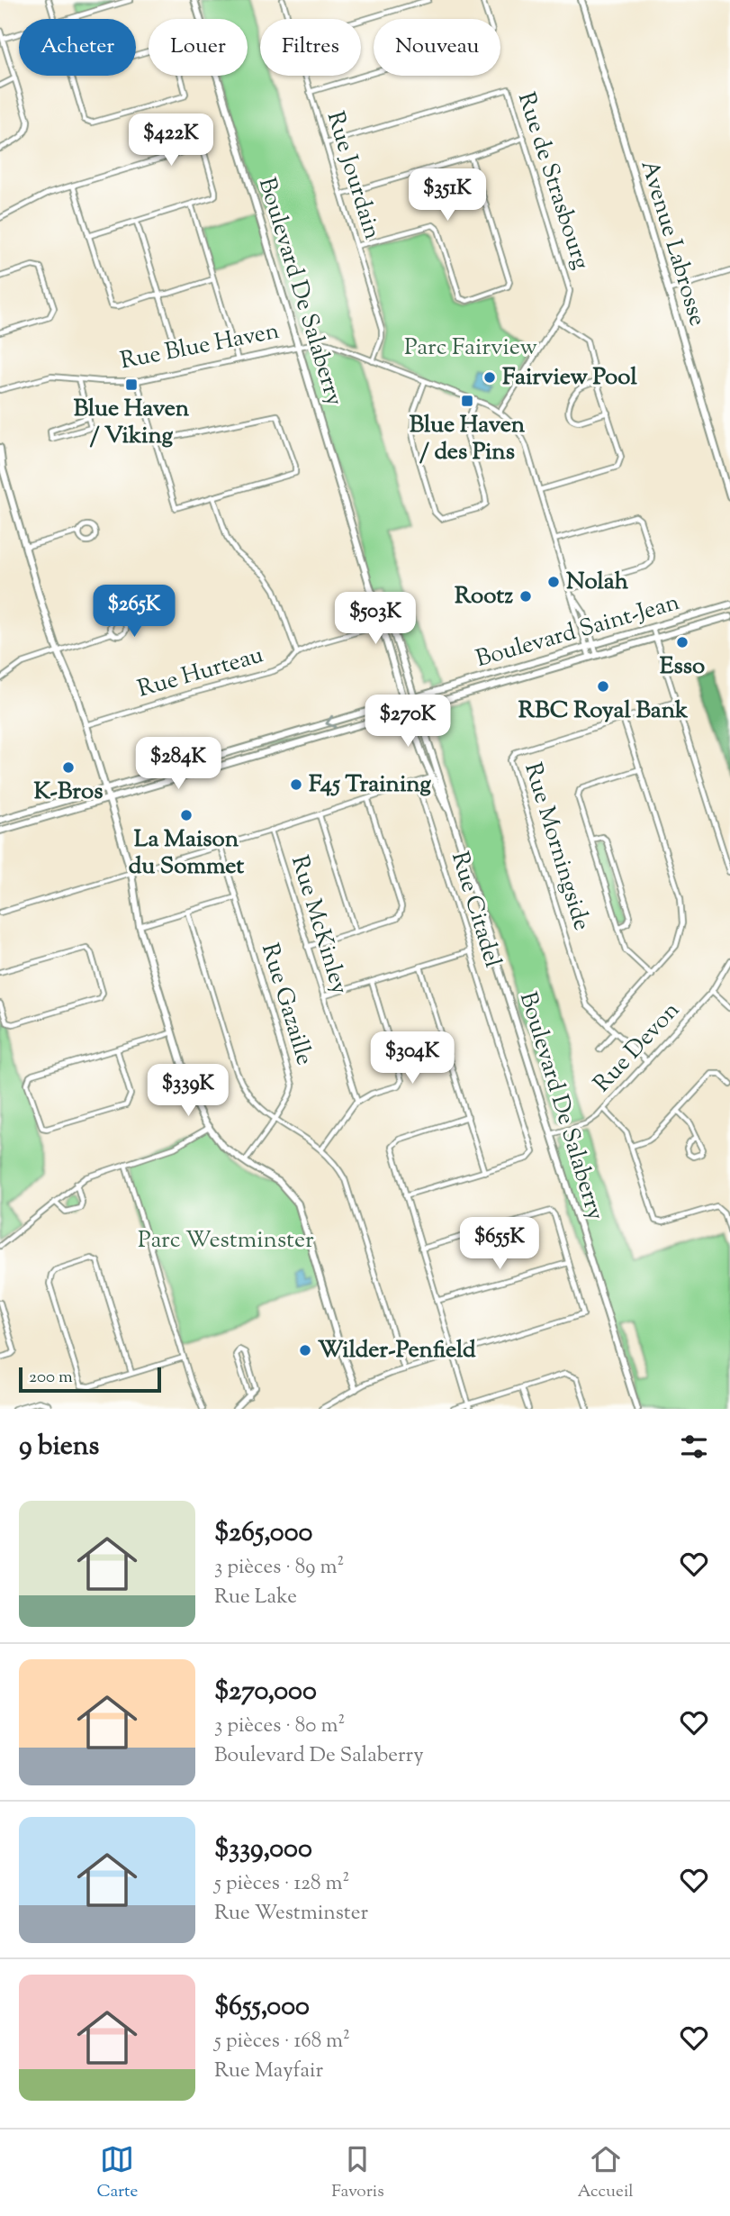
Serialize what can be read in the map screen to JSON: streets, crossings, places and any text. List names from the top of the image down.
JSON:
{
  "streets": {
    "street": [
      "Rue Jourdain",
      "Rue de Strasbourg",
      "Avenue Labrosse",
      "Boulevard De Salaberry",
      "Rue Blue Haven",
      "Boulevard Saint-Jean",
      "Rue Hurteau",
      "Rue Morningside",
      "Rue Citadel",
      "Rue McKinley",
      "Rue Gazaille",
      "Rue Devon"
    ]
  },
  "crossings": [
    ["Rue Jourdain", "Rue de Strasbourg"],
    ["Rue Jourdain", "Rue Blue Haven"],
    ["Rue de Strasbourg", "Rue Blue Haven"],
    ["Boulevard De Salaberry", "Rue Blue Haven"],
    ["Boulevard De Salaberry", "Boulevard Saint-Jean"],
    ["Boulevard De Salaberry", "Rue Hurteau"],
    ["Boulevard De Salaberry", "Rue Devon"],
    ["Rue Blue Haven", "Boulevard Saint-Jean"],
    ["Rue Morningside", "Rue Devon"]
  ],
  "parks": ["Parc Fairview", "Parc Westminster"],
  "places": {
    "other": [
      "Fairview Pool",
      "Nolah",
      "Rootz",
      "Esso",
      "RBC Royal Bank",
      "K-Bros",
      "F45 Training",
      "La Maison du Sommet",
      "Wilder-Penfield"
    ],
    "transit": ["Blue Haven / Viking", "Blue Haven / des Pins"]
  },
  "scale_bar": "200 m",
  "page": {
    "chip": [
      "Acheter",
      "Louer",
      "Filtres",
      "Nouveau"
    ],
    "price": [
      "$422K",
      "$351K",
      "$265K",
      "$503K",
      "$270K",
      "$284K",
      "$304K",
      "$339K",
      "$655K"
    ],
    "scale": "200 m",
    "heading": "9 biens",
    "list": [
      {
        "name": "$265,000",
        "note": "3 pièces · 89 m² · Rue Lake"
      },
      {
        "name": "$270,000",
        "note": "3 pièces · 80 m² · Boulevard De Salaberry"
      },
      {
        "name": "$339,000",
        "note": "5 pièces · 128 m² · Rue Westminster"
      },
      {
        "name": "$655,000",
        "note": "5 pièces · 168 m² · Rue Mayfair"
      }
    ],
    "tabs": ["Carte", "Favoris", "Accueil"]
  }
}
